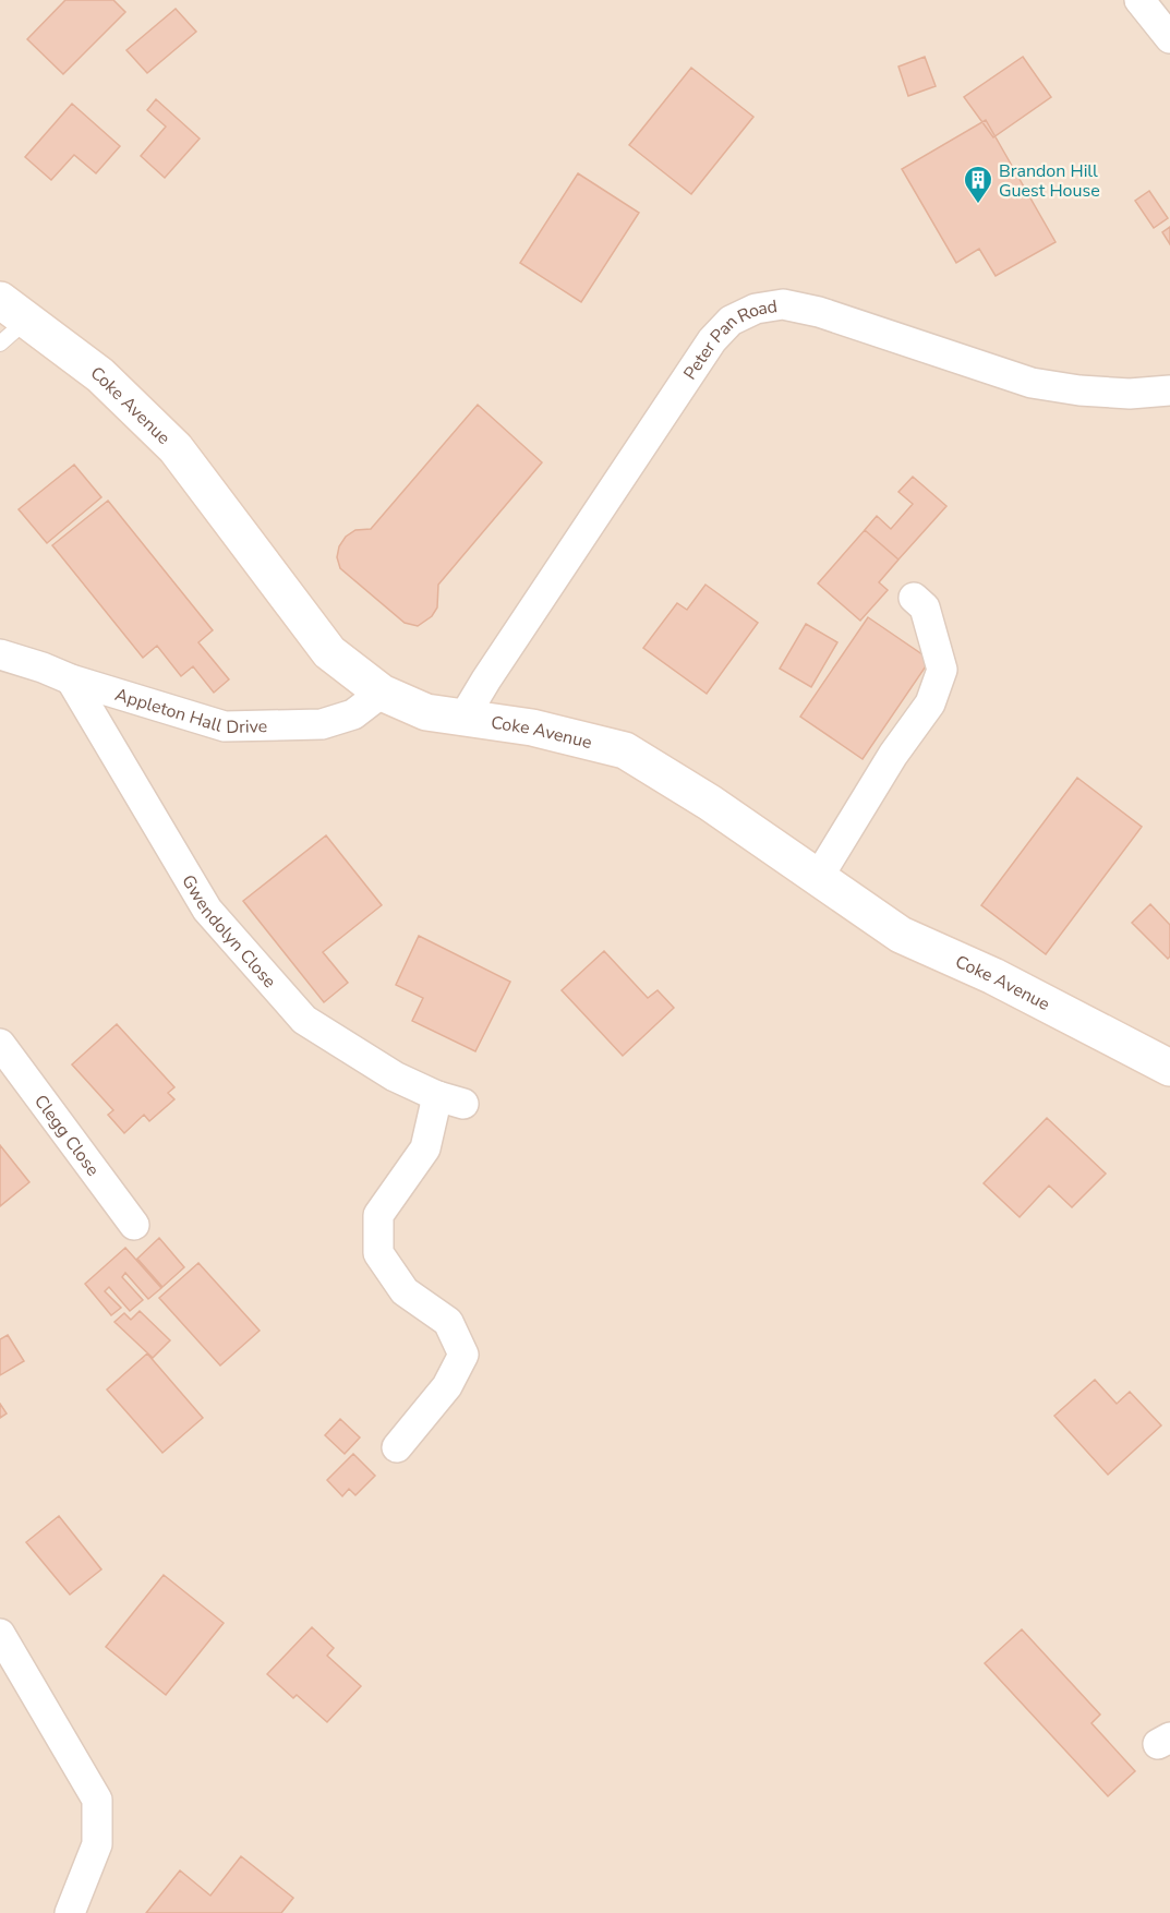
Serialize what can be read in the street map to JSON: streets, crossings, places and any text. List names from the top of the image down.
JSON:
{
  "streets": {
    "street": [
      "Peter Pan Road",
      "Coke Avenue",
      "Appleton Hall Drive",
      "Gwendolyn Close",
      "Clegg Close"
    ]
  },
  "crossings": [
    ["Peter Pan Road", "Coke Avenue"],
    ["Coke Avenue", "Appleton Hall Drive"],
    ["Appleton Hall Drive", "Gwendolyn Close"]
  ],
  "places": {
    "building": ["Brandon Hill Guest House"]
  }
}
